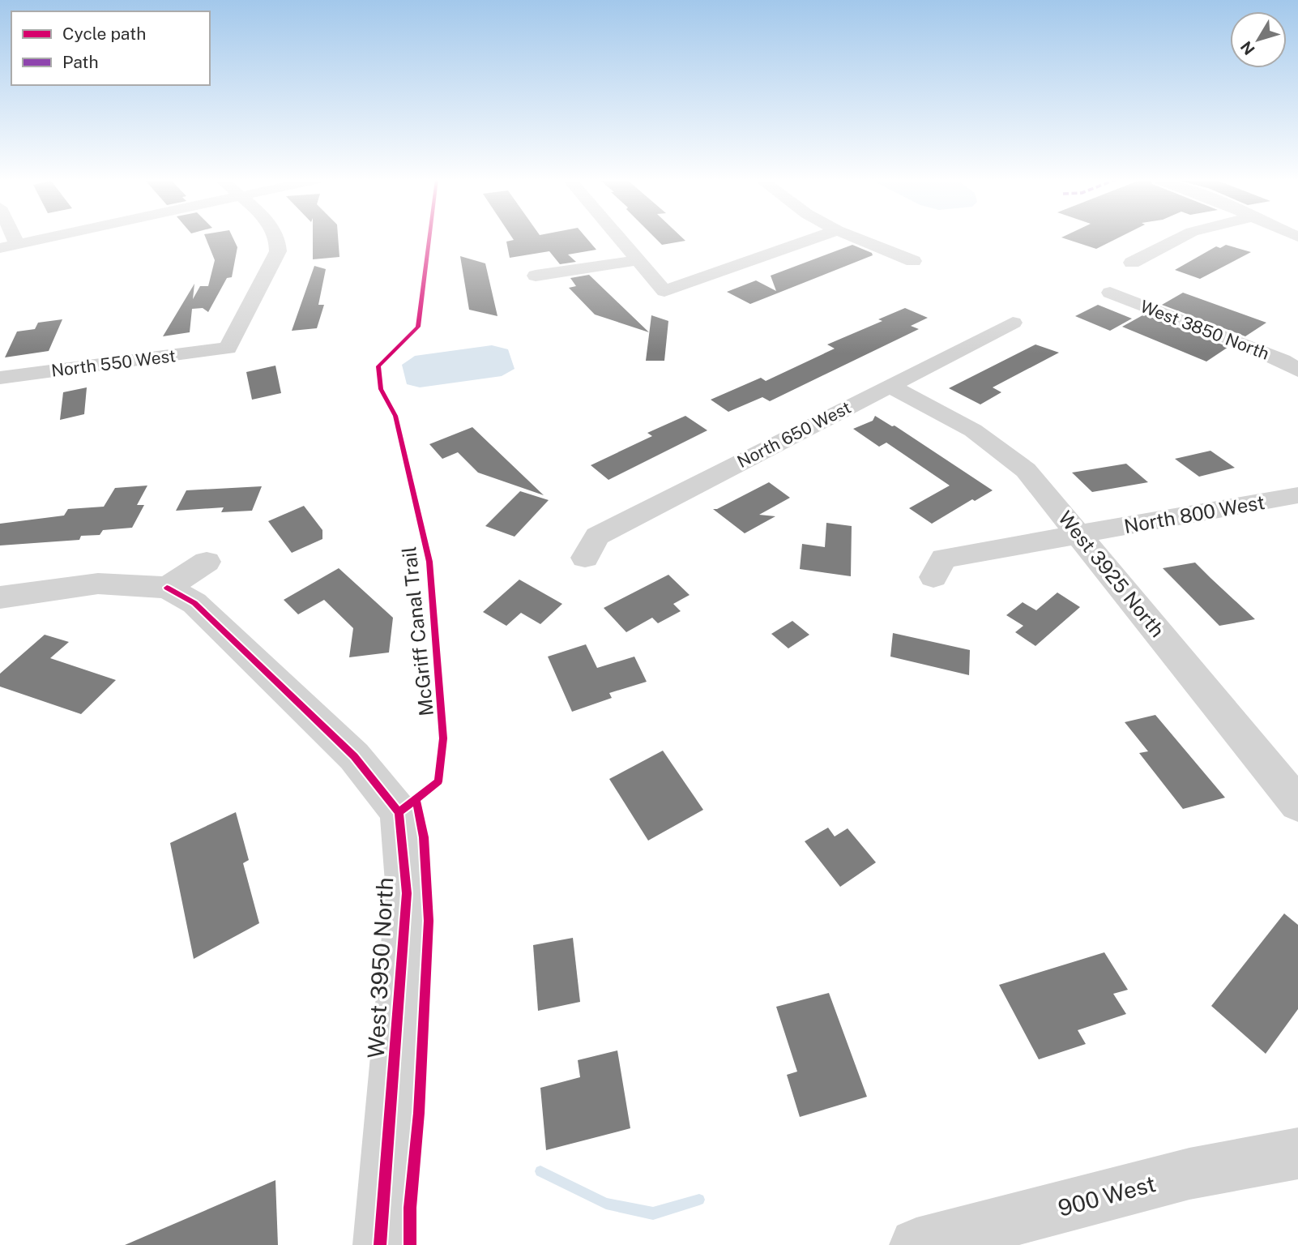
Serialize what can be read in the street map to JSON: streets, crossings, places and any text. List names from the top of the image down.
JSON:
{
  "streets": {
    "street": [
      "West 3850 North",
      "North 550 West",
      "North 650 West",
      "North 800 West",
      "West 3925 North",
      "West 3950 North",
      "900 West"
    ],
    "cycle path": ["McGriff Canal Trail"]
  },
  "crossings": [
    ["North 650 West", "West 3925 North"],
    ["North 800 West", "West 3925 North"]
  ],
  "legend": ["Cycle path", "Path"],
  "north": "bottom left"
}
